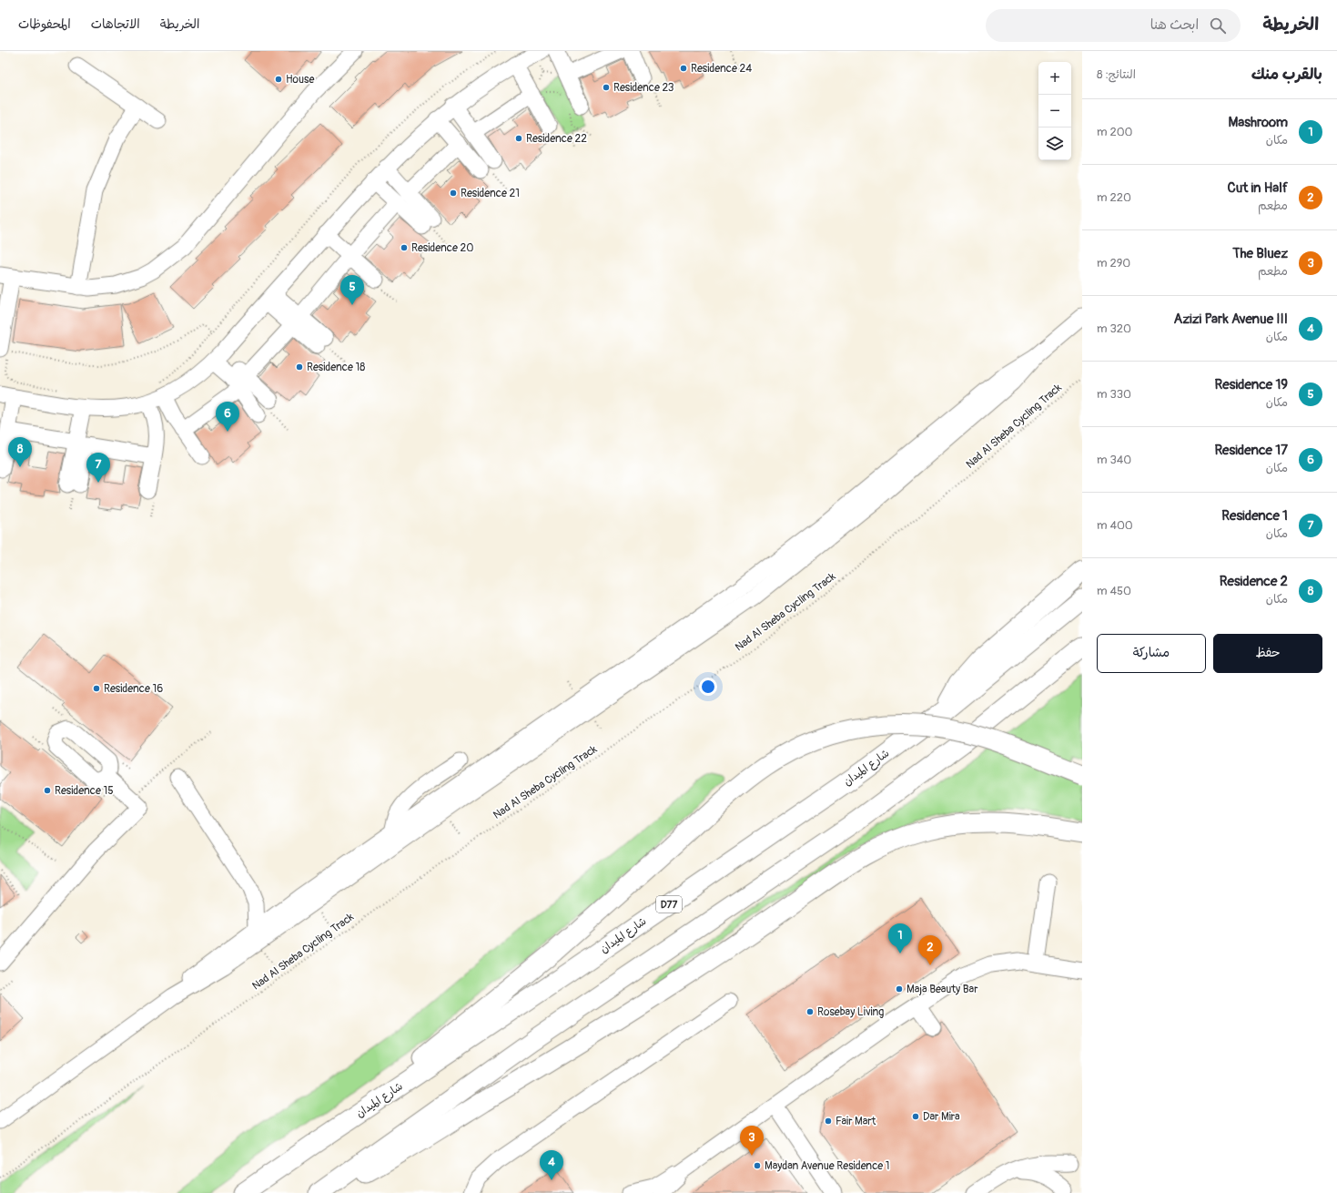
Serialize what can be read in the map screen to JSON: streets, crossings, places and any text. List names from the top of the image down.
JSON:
{
  "streets": {
    "main road": ["شارع الميدان", "D77"],
    "path": ["Nad Al Sheba Cycling Track"]
  },
  "places": [
    "Residence 24",
    "House",
    "Residence 23",
    "Residence 22",
    "Residence 21",
    "Residence 20",
    "Residence 18",
    "Residence 16",
    "Residence 15",
    "Maja Beauty Bar",
    "Rosebay Living",
    "Dar Mira",
    "Fair Mart",
    "Maydan Avenue Residence 1"
  ],
  "page": {
    "header": "الخريطة",
    "search": "ابحث هنا",
    "nav": ["الخريطة", "الاتجاهات", "المحفوظات"],
    "heading": ["بالقرب منك", "النتائج: 8"],
    "map_buttons": ["+", "−"],
    "list": [
      {
        "mark": "1",
        "name": "Mashroom",
        "note": "مكان",
        "value": "200 m"
      },
      {
        "mark": "2",
        "name": "Cut in Half",
        "note": "مطعم",
        "value": "220 m"
      },
      {
        "mark": "3",
        "name": "The Bluez",
        "note": "مطعم",
        "value": "290 m"
      },
      {
        "mark": "4",
        "name": "Azizi Park Avenue III",
        "note": "مكان",
        "value": "320 m"
      },
      {
        "mark": "5",
        "name": "Residence 19",
        "note": "مكان",
        "value": "330 m"
      },
      {
        "mark": "6",
        "name": "Residence 17",
        "note": "مكان",
        "value": "340 m"
      },
      {
        "mark": "7",
        "name": "Residence 1",
        "note": "مكان",
        "value": "400 m"
      },
      {
        "mark": "8",
        "name": "Residence 2",
        "note": "مكان",
        "value": "450 m"
      }
    ],
    "pins": [
      "5",
      "6",
      "8",
      "7",
      "1",
      "2",
      "3",
      "4"
    ],
    "buttons": ["حفظ", "مشاركة"]
  }
}
